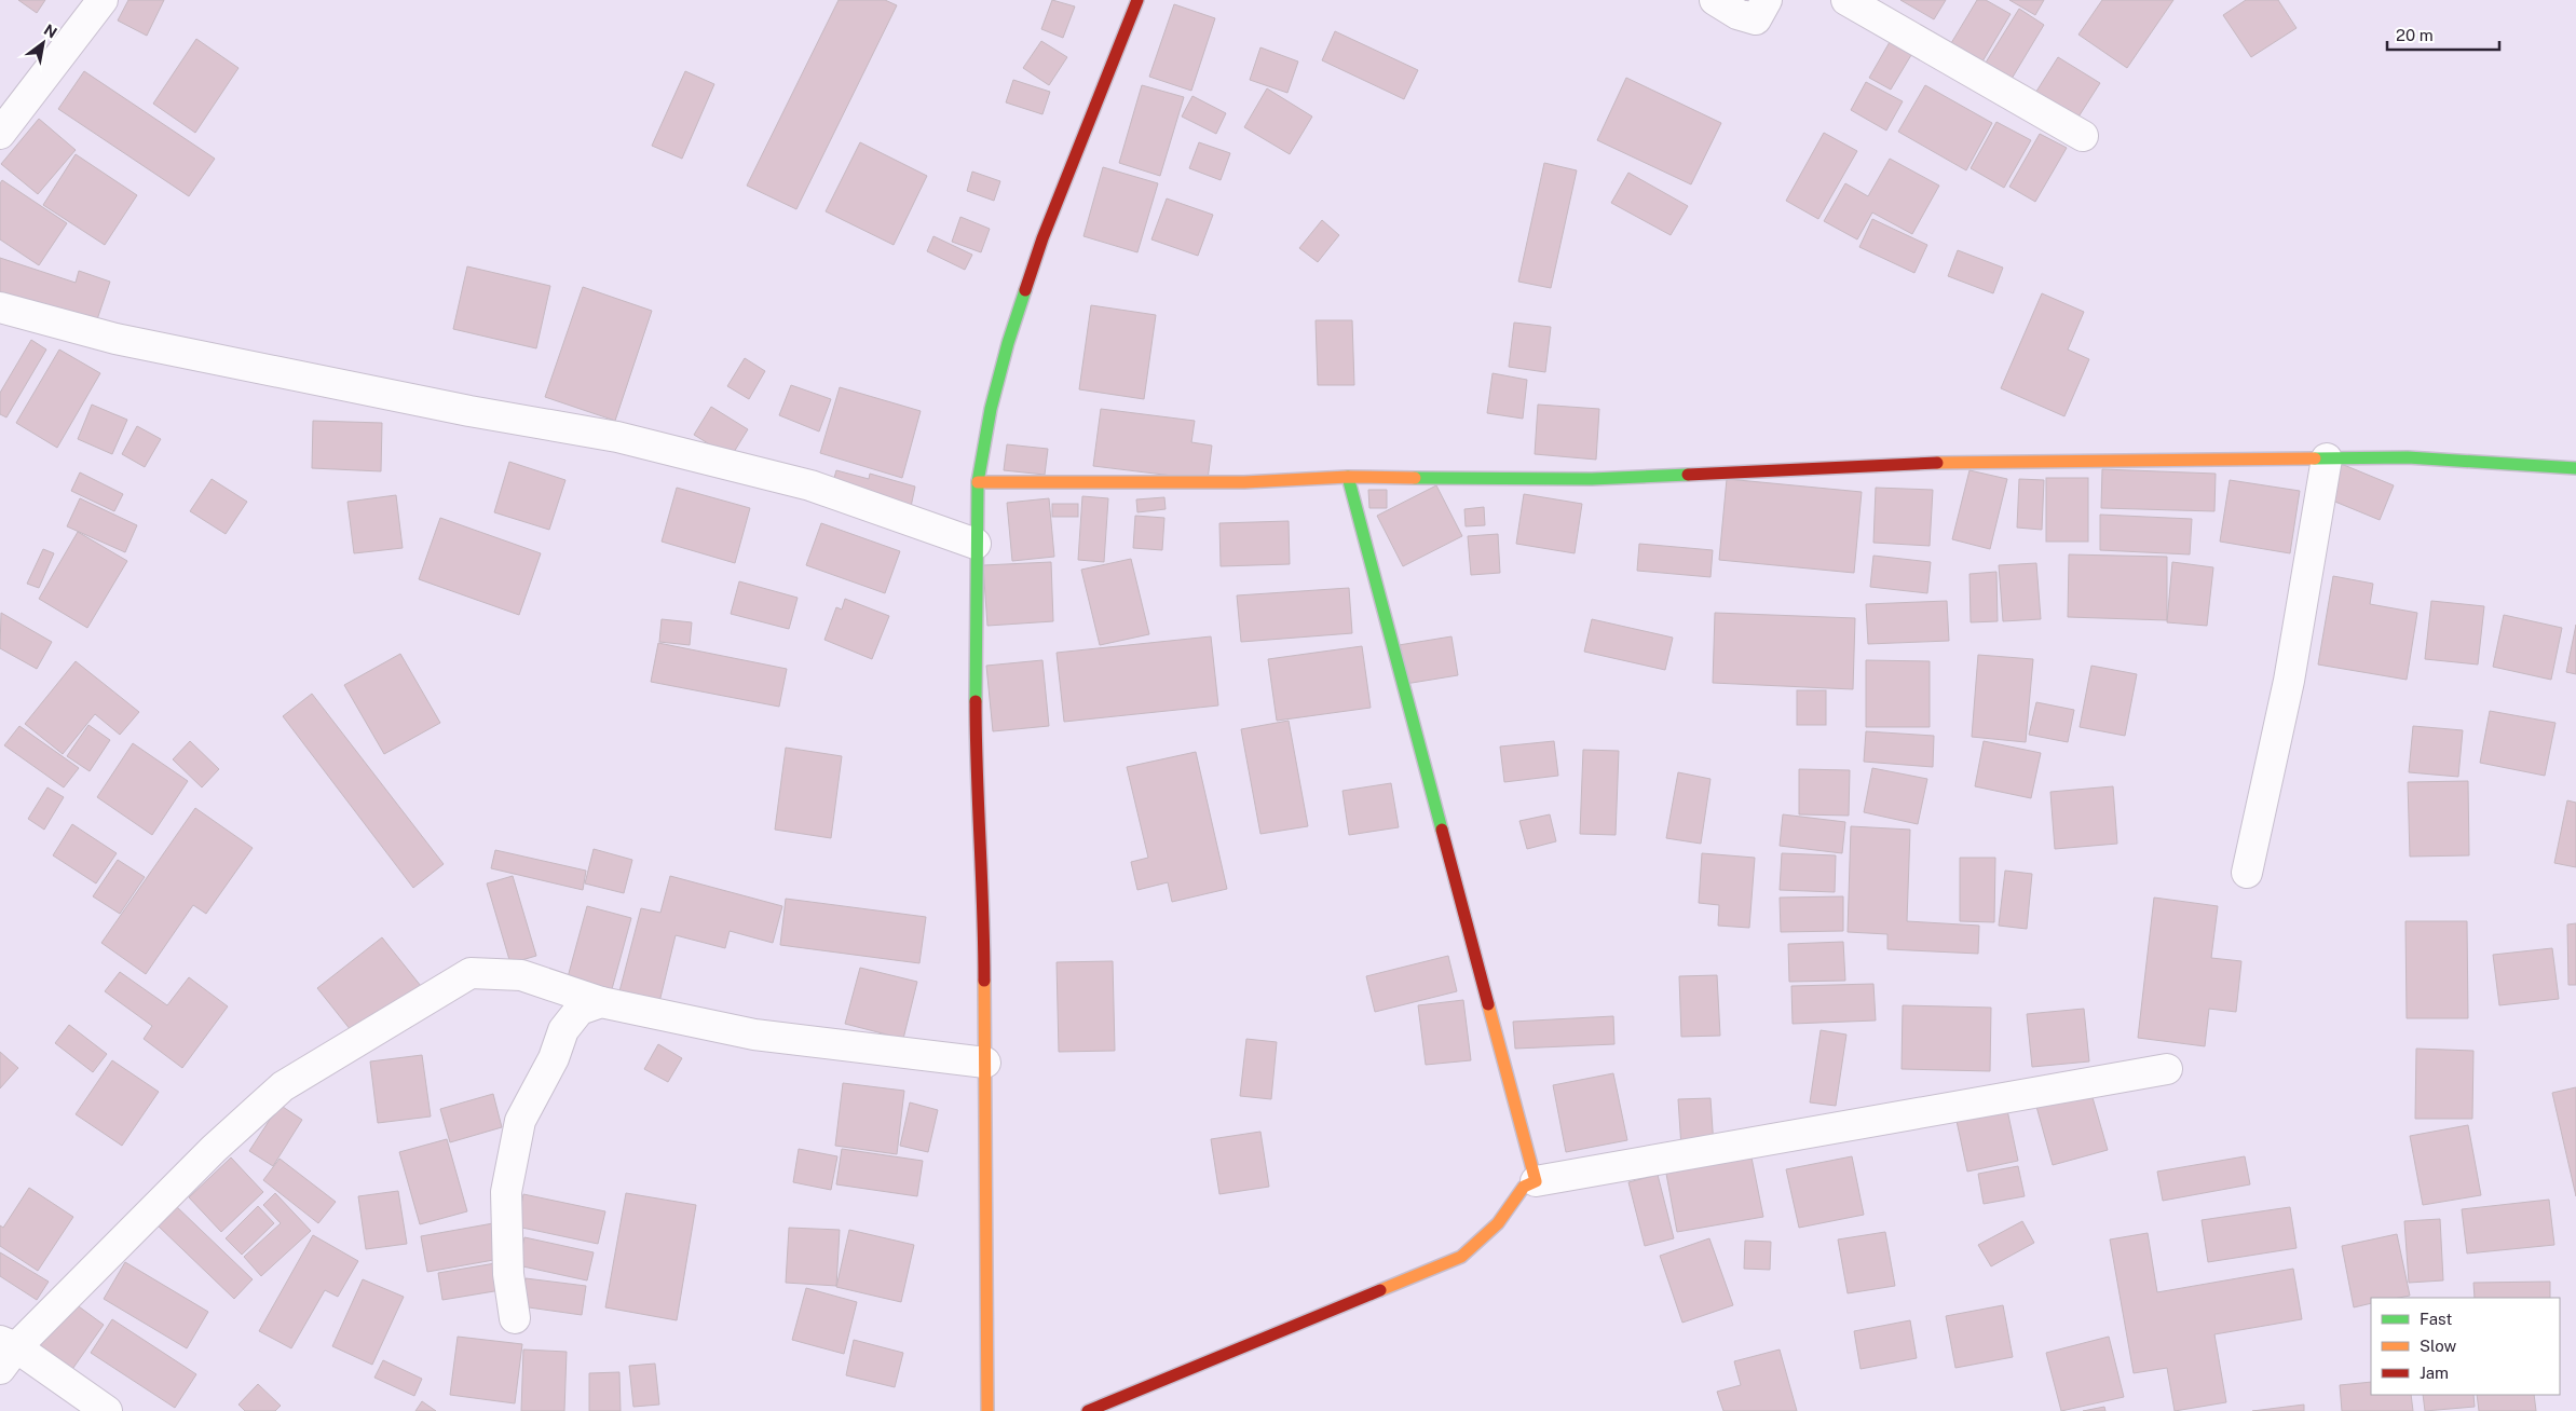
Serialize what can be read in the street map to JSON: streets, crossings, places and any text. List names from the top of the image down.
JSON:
{
  "legend": ["Fast", "Slow", "Jam"],
  "scale_bar": "20 m",
  "north": "top right"
}
